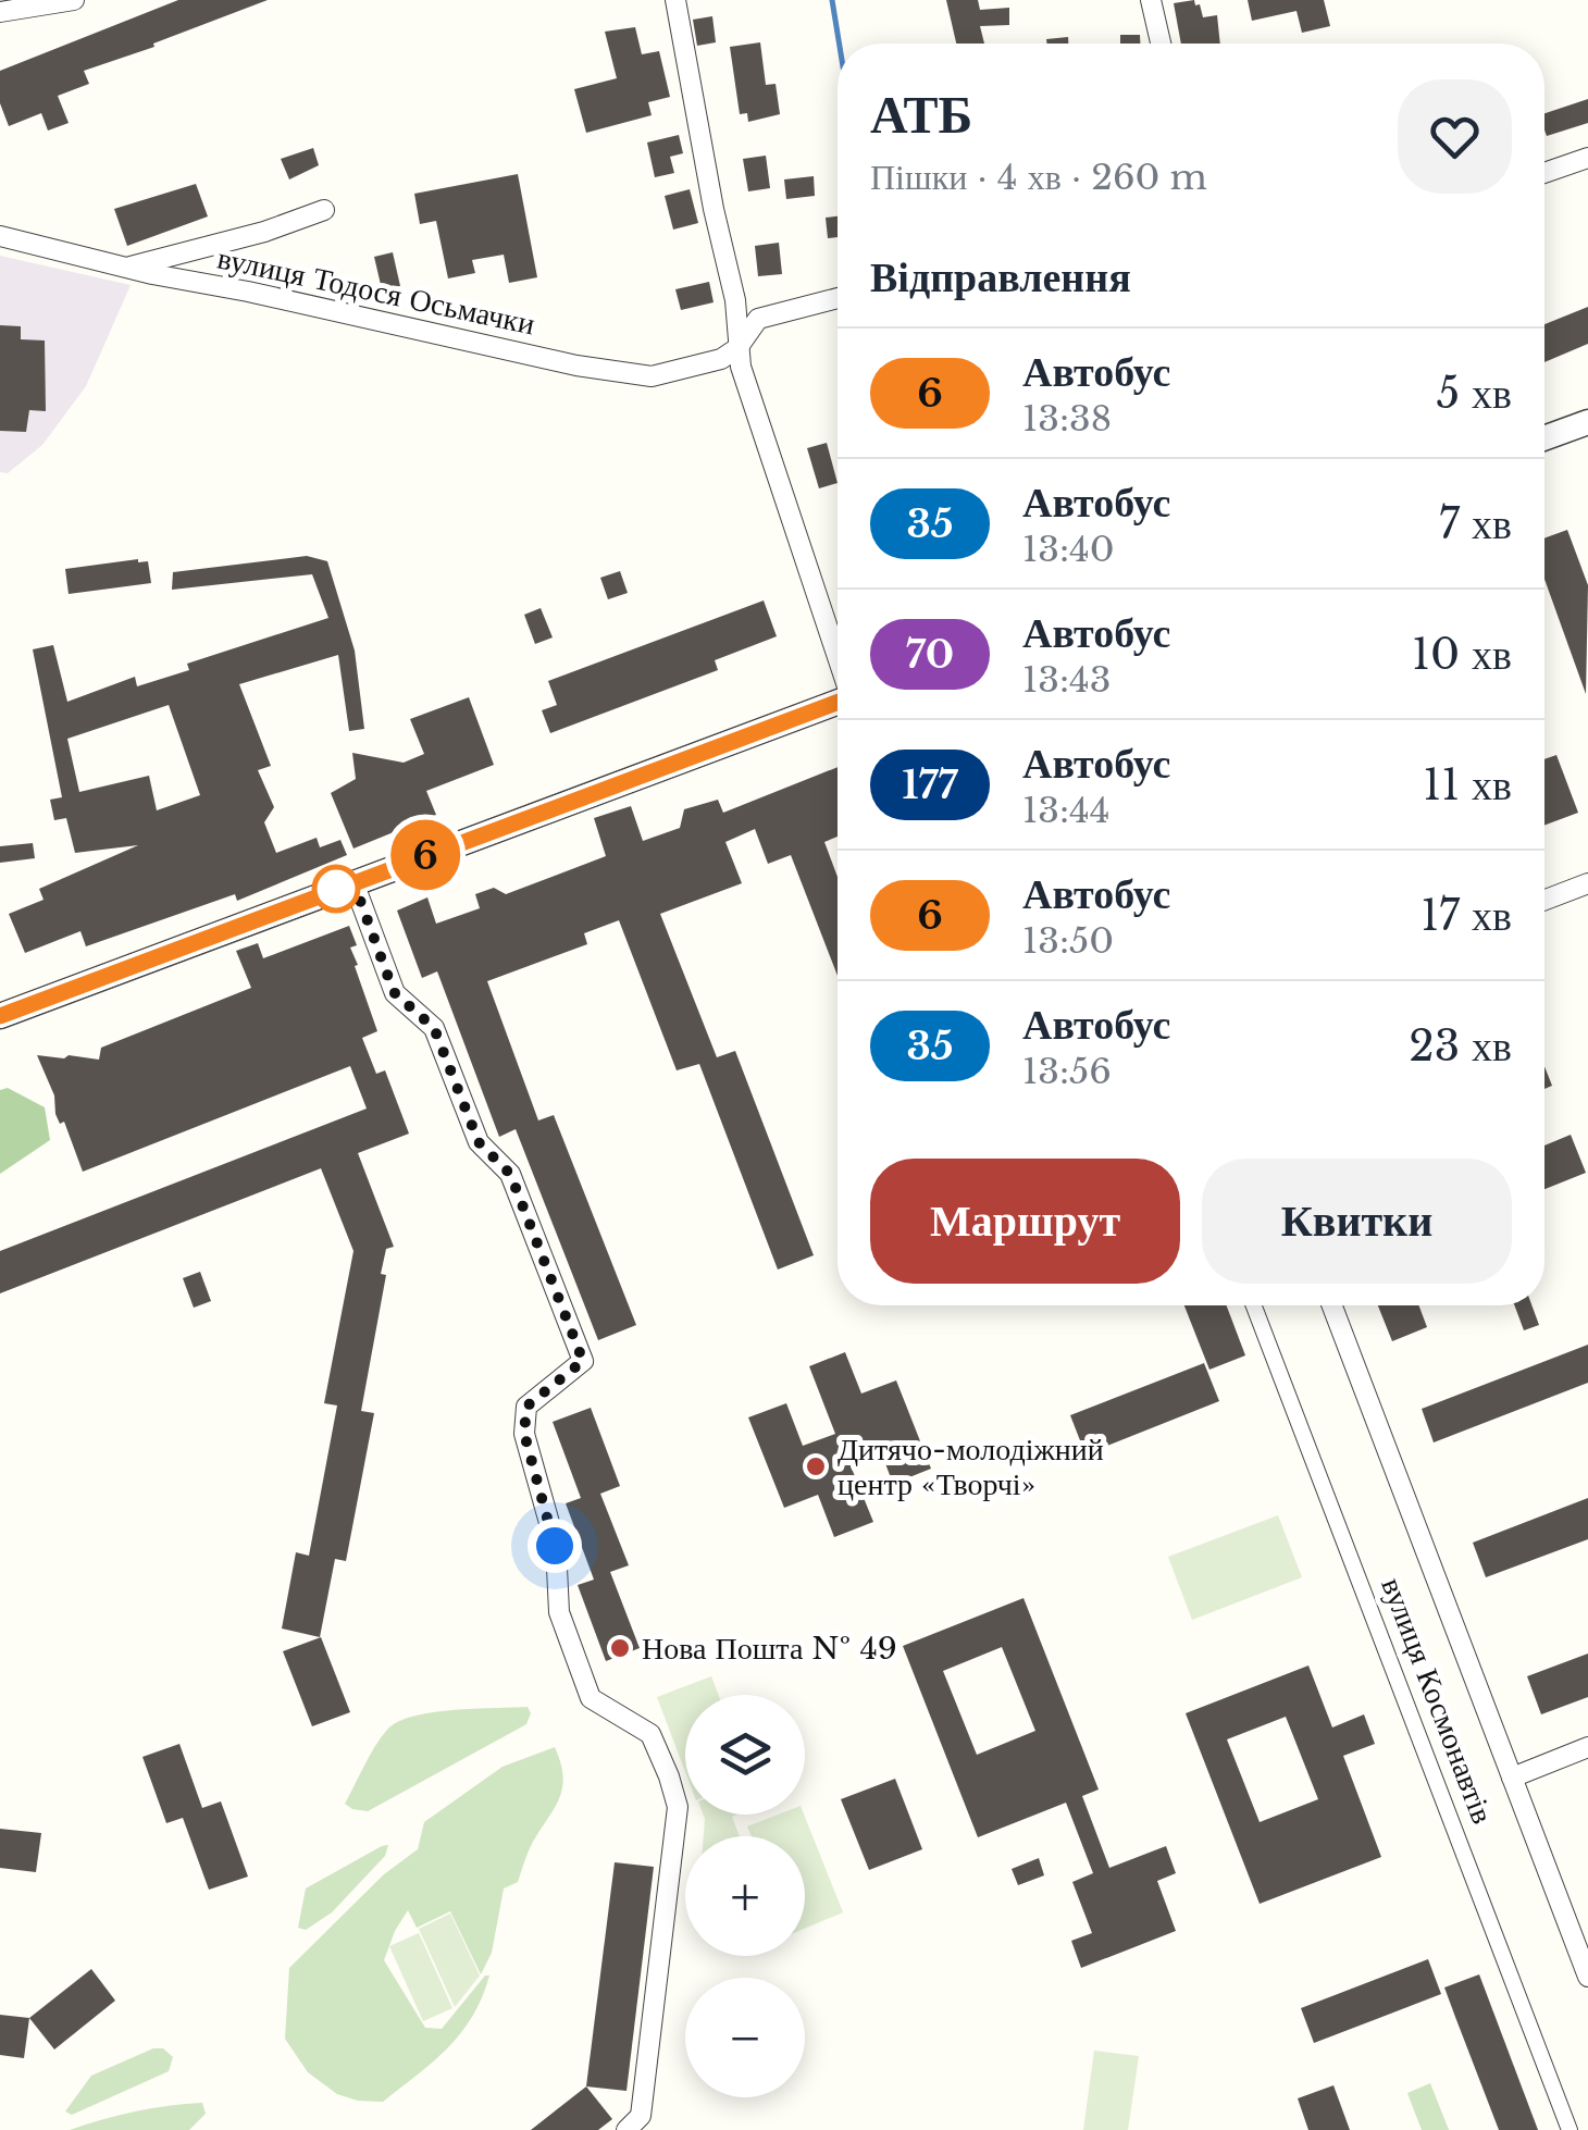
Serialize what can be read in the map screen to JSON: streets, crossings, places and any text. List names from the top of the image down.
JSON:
{
  "streets": {
    "street": ["вулиця Тодося Осьмачки", "вулиця Космонавтів"]
  },
  "places": ["Дитячо-молодіжний центр «Творчі»", "Нова Пошта № 49"],
  "lines": ["bus line 6"],
  "page": {
    "on_map": "6",
    "heading": [
      ["АТБ", "Пішки · 4 хв · 260 m"],
      "Відправлення"
    ],
    "list": [
      {
        "mark": "6",
        "name": "Автобус",
        "note": "13:38",
        "value": "5 хв"
      },
      {
        "mark": "35",
        "name": "Автобус",
        "note": "13:40",
        "value": "7 хв"
      },
      {
        "mark": "70",
        "name": "Автобус",
        "note": "13:43",
        "value": "10 хв"
      },
      {
        "mark": "177",
        "name": "Автобус",
        "note": "13:44",
        "value": "11 хв"
      },
      {
        "mark": "6",
        "name": "Автобус",
        "note": "13:50",
        "value": "17 хв"
      },
      {
        "mark": "35",
        "name": "Автобус",
        "note": "13:56",
        "value": "23 хв"
      }
    ],
    "buttons": ["Маршрут", "Квитки"],
    "map_buttons": ["+", "−"]
  }
}
